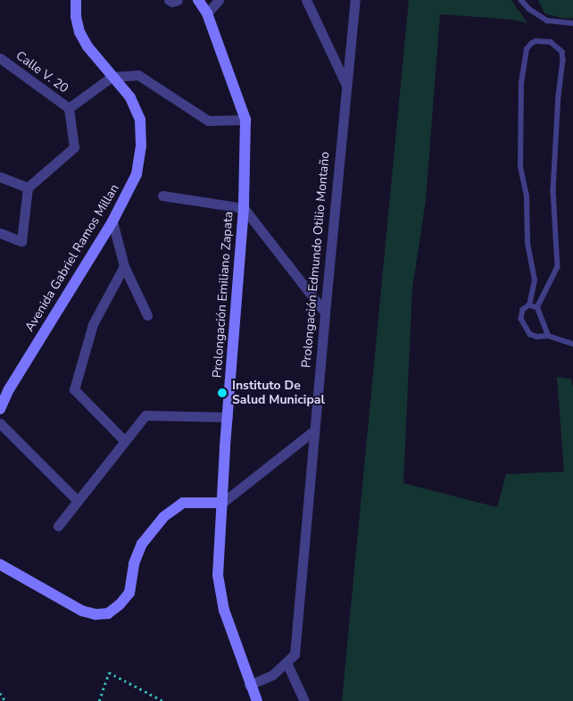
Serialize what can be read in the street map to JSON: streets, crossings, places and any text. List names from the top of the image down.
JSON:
{
  "streets": {
    "street": [
      "Calle V. 20",
      "Avenida Gabriel Ramos Millan",
      "Prolongación Edmundo Otilio Montaño",
      "Prolongación Emiliano Zapata"
    ]
  },
  "crossings": [
    ["Prolongación Edmundo Otilio Montaño", "Prolongación Emiliano Zapata"]
  ],
  "places": ["Instituto De Salud Municipal"]
}
